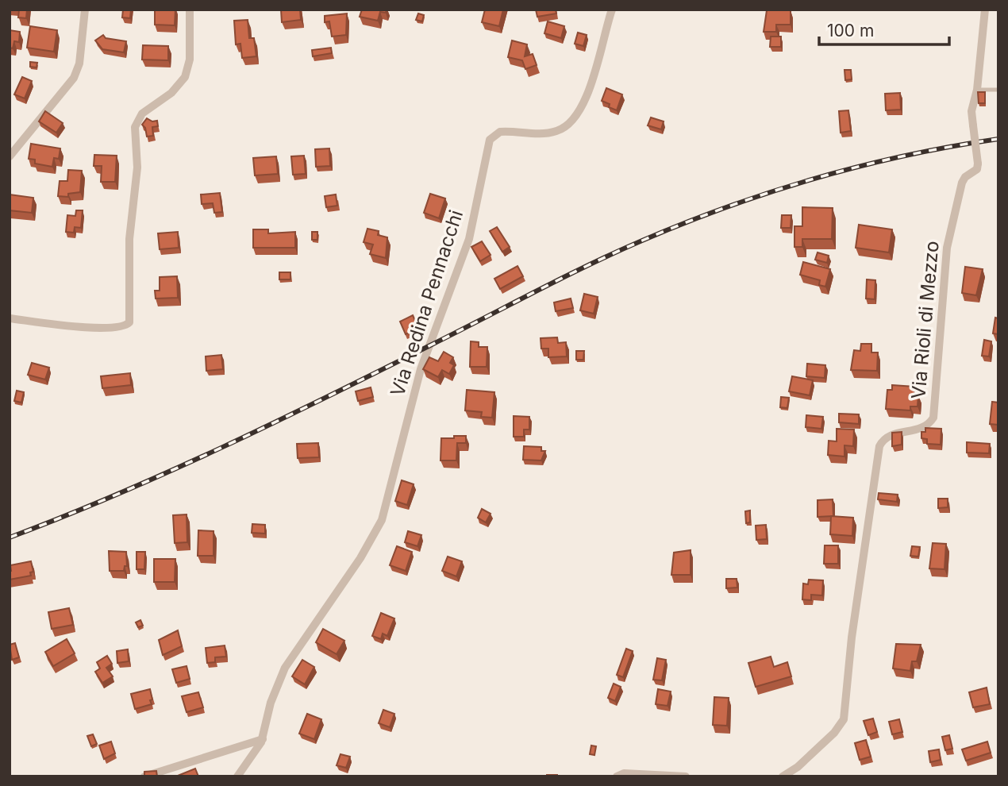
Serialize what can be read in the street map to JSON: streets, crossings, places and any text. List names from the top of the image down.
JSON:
{
  "streets": {
    "street": ["Via Redina Pennacchi", "Via Rioli di Mezzo"]
  },
  "scale_bar": "100 m"
}
